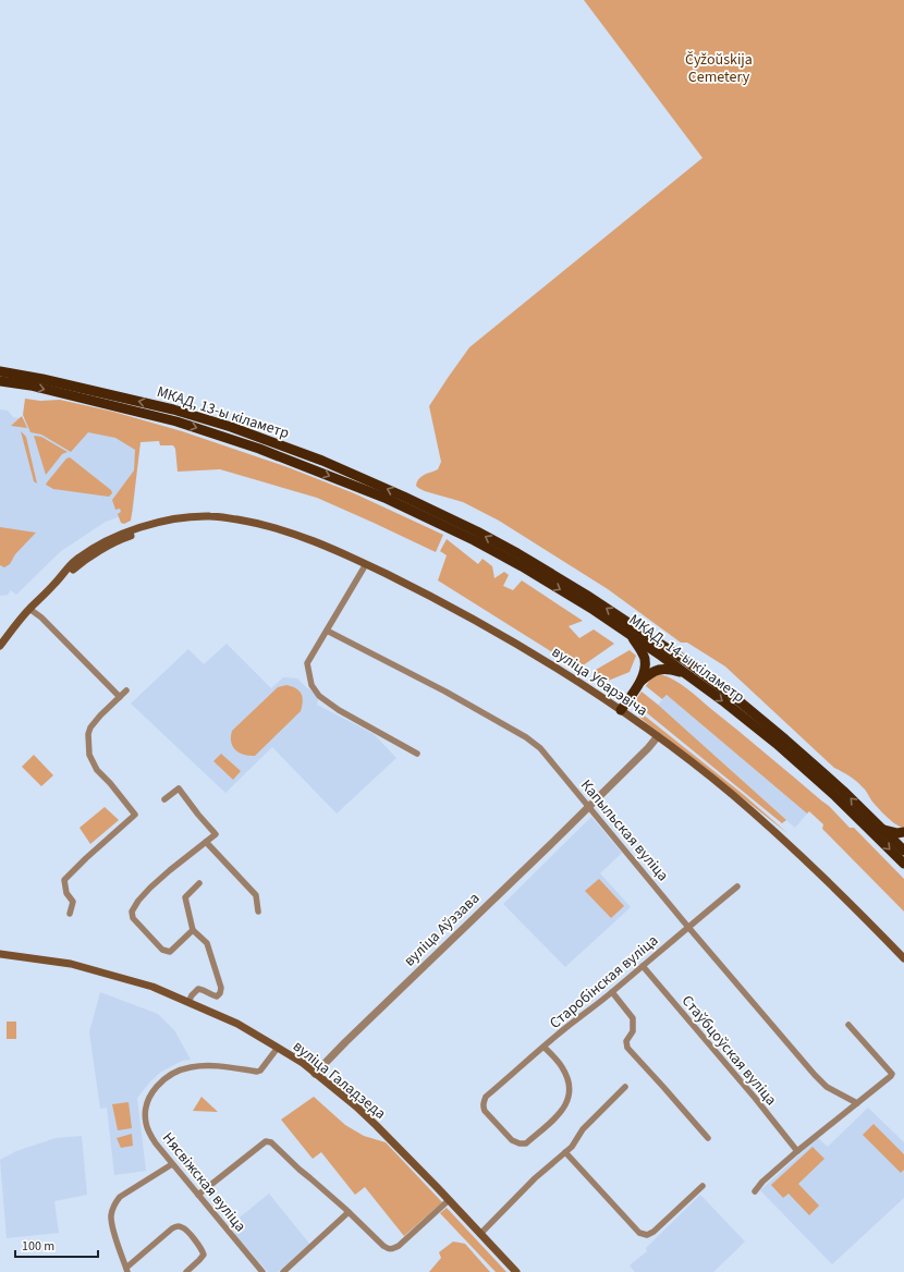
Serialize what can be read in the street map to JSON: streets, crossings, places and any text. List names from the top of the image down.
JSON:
{
  "streets": {
    "highway": ["МКАД, 13-ы кіламетр", "МКАД, 14-ы кіламетр"],
    "main road": ["вуліца Убарэвіча", "вуліца Галадзеда"],
    "street": [
      "Капыльская вуліца",
      "вуліца Аўэзава",
      "Старобінская вуліца",
      "Стаўбцоўская вуліца",
      "Нясвіжская вуліца"
    ]
  },
  "crossings": [
    ["МКАД, 13-ы кіламетр", "МКАД, 14-ы кіламетр"],
    ["вуліца Убарэвіча", "вуліца Аўэзава"],
    ["Капыльская вуліца", "вуліца Аўэзава"],
    ["Капыльская вуліца", "Старобінская вуліца"],
    ["вуліца Аўэзава", "вуліца Галадзеда"],
    ["Старобінская вуліца", "Стаўбцоўская вуліца"],
    ["вуліца Галадзеда", "Нясвіжская вуліца"]
  ],
  "parks": ["Čyžoŭskija Cemetery"],
  "scale_bar": "100 m"
}
